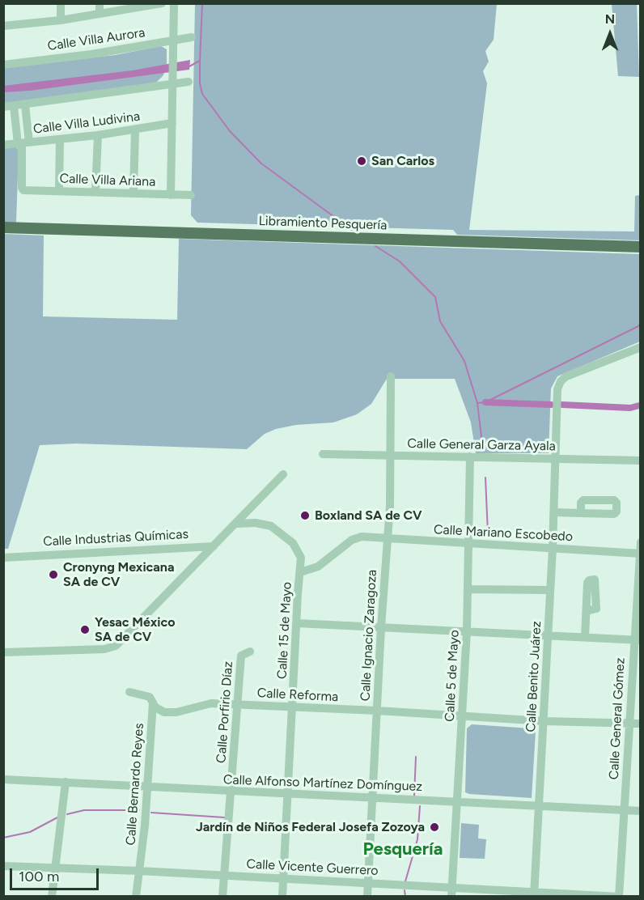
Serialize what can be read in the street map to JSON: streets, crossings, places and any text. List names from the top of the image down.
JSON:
{
  "streets": {
    "main road": ["Libramiento Pesquería"],
    "street": [
      "Calle Villa Aurora",
      "Calle Villa Ludivina",
      "Calle Villa Ariana",
      "Calle General Garza Ayala",
      "Calle Mariano Escobedo",
      "Calle Industrias Químicas",
      "Calle 15 de Mayo",
      "Calle Ignacio Zaragoza",
      "Calle 5 de Mayo",
      "Calle Benito Juárez",
      "Calle Reforma",
      "Calle Porfirio Díaz",
      "Calle General Gómez",
      "Calle Alfonso Martínez Domínguez",
      "Calle Bernardo Reyes",
      "Calle Vicente Guerrero"
    ]
  },
  "crossings": [
    ["Calle Villa Ludivina", "Calle Villa Ariana"],
    ["Calle General Garza Ayala", "Calle Ignacio Zaragoza"],
    ["Calle General Garza Ayala", "Calle 5 de Mayo"],
    ["Calle General Garza Ayala", "Calle Benito Juárez"],
    ["Calle Mariano Escobedo", "Calle 15 de Mayo"],
    ["Calle Mariano Escobedo", "Calle Ignacio Zaragoza"],
    ["Calle Mariano Escobedo", "Calle 5 de Mayo"],
    ["Calle Mariano Escobedo", "Calle Benito Juárez"],
    ["Calle Mariano Escobedo", "Calle General Gómez"],
    ["Calle 15 de Mayo", "Calle Reforma"],
    ["Calle 15 de Mayo", "Calle Alfonso Martínez Domínguez"],
    ["Calle 15 de Mayo", "Calle Vicente Guerrero"],
    ["Calle Ignacio Zaragoza", "Calle Reforma"],
    ["Calle Ignacio Zaragoza", "Calle Alfonso Martínez Domínguez"],
    ["Calle Ignacio Zaragoza", "Calle Vicente Guerrero"],
    ["Calle 5 de Mayo", "Calle Reforma"],
    ["Calle 5 de Mayo", "Calle Alfonso Martínez Domínguez"],
    ["Calle 5 de Mayo", "Calle Vicente Guerrero"],
    ["Calle Benito Juárez", "Calle Reforma"],
    ["Calle Benito Juárez", "Calle Alfonso Martínez Domínguez"],
    ["Calle Benito Juárez", "Calle Vicente Guerrero"],
    ["Calle Reforma", "Calle Porfirio Díaz"],
    ["Calle Reforma", "Calle General Gómez"],
    ["Calle Reforma", "Calle Bernardo Reyes"],
    ["Calle Porfirio Díaz", "Calle Alfonso Martínez Domínguez"],
    ["Calle Porfirio Díaz", "Calle Vicente Guerrero"],
    ["Calle General Gómez", "Calle Alfonso Martínez Domínguez"],
    ["Calle General Gómez", "Calle Vicente Guerrero"],
    ["Calle Alfonso Martínez Domínguez", "Calle Bernardo Reyes"],
    ["Calle Bernardo Reyes", "Calle Vicente Guerrero"]
  ],
  "districts": ["Pesquería"],
  "places": [
    "San Carlos",
    "Boxland SA de CV",
    "Cronyng Mexicana SA de CV",
    "Yesac México SA de CV",
    "Jardín de Niños Federal Josefa Zozoya"
  ],
  "scale_bar": "100 m",
  "north": "top"
}
